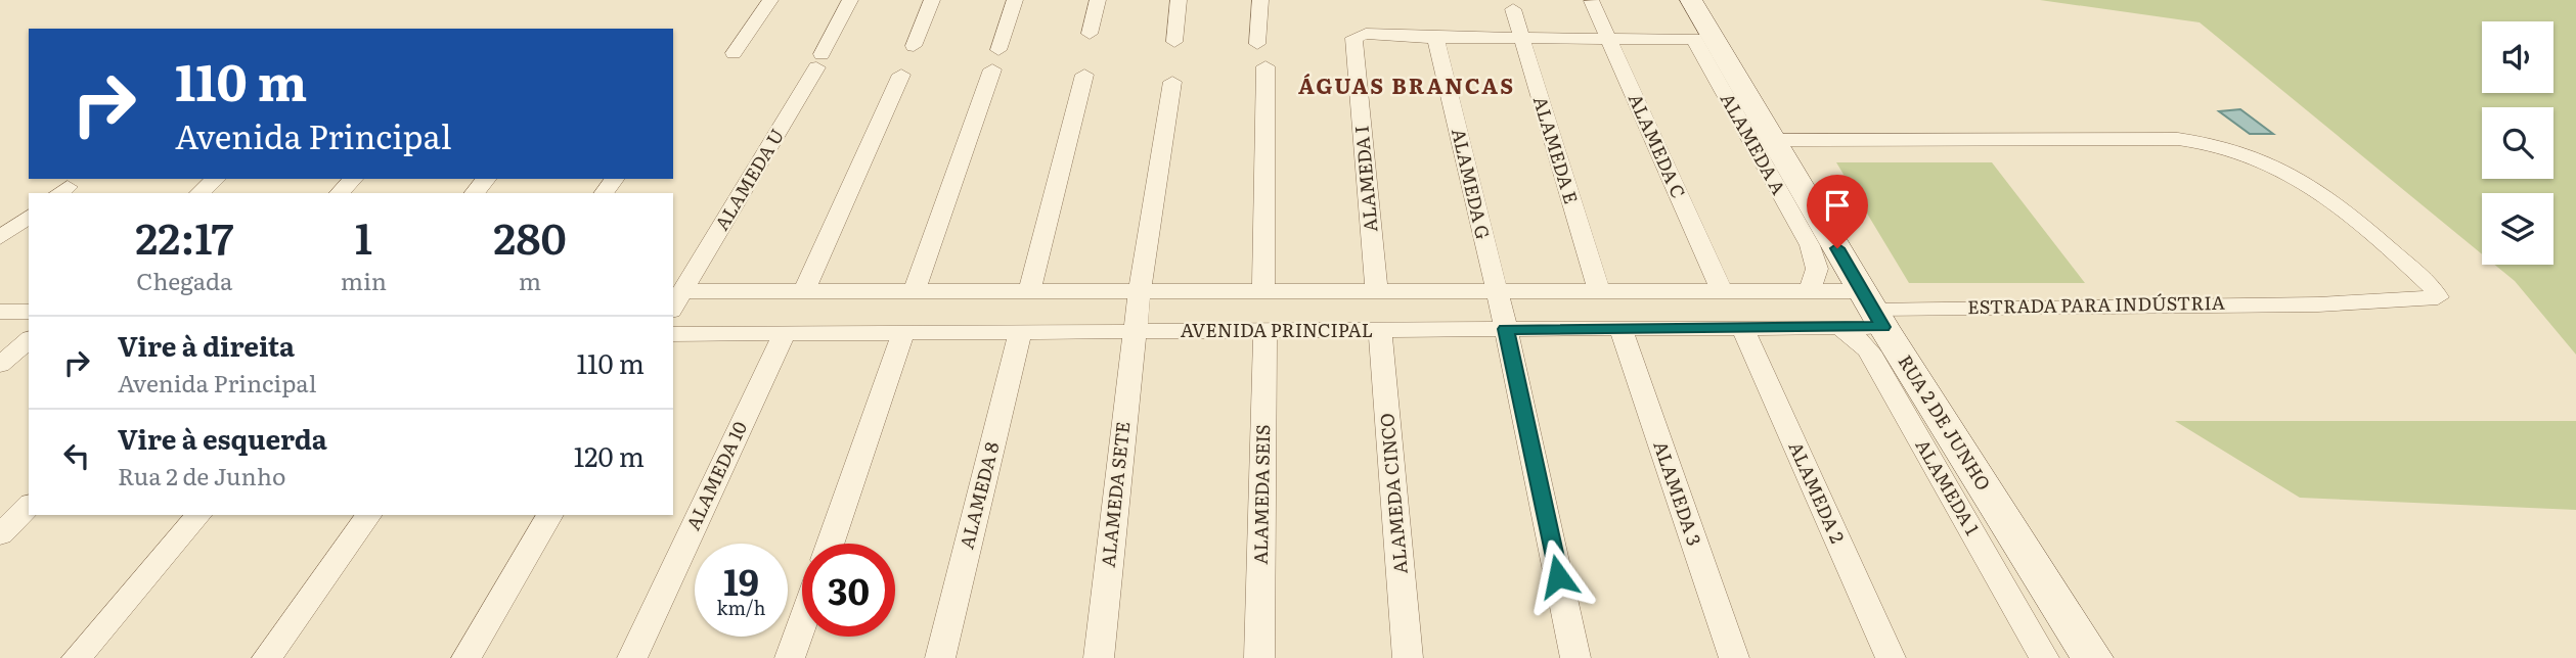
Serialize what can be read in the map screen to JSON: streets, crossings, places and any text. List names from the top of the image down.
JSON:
{
  "streets": {
    "street": [
      "ALAMEDA A",
      "ALAMEDA C",
      "ALAMEDA E",
      "ALAMEDA I",
      "ALAMEDA U",
      "ALAMEDA G",
      "ESTRADA PARA INDÚSTRIA",
      "AVENIDA PRINCIPAL",
      "RUA 2 DE JUNHO",
      "ALAMEDA 10",
      "ALAMEDA 1",
      "ALAMEDA 2",
      "ALAMEDA CINCO",
      "ALAMEDA 3",
      "ALAMEDA SETE",
      "ALAMEDA SEIS",
      "ALAMEDA 8"
    ]
  },
  "crossings": [
    ["ALAMEDA A", "ALAMEDA C"],
    ["ALAMEDA G", "AVENIDA PRINCIPAL"],
    ["ESTRADA PARA INDÚSTRIA", "AVENIDA PRINCIPAL"],
    ["ESTRADA PARA INDÚSTRIA", "RUA 2 DE JUNHO"],
    ["AVENIDA PRINCIPAL", "RUA 2 DE JUNHO"],
    ["AVENIDA PRINCIPAL", "ALAMEDA 10"],
    ["AVENIDA PRINCIPAL", "ALAMEDA 1"],
    ["AVENIDA PRINCIPAL", "ALAMEDA 2"],
    ["AVENIDA PRINCIPAL", "ALAMEDA CINCO"],
    ["AVENIDA PRINCIPAL", "ALAMEDA 3"],
    ["AVENIDA PRINCIPAL", "ALAMEDA SETE"],
    ["AVENIDA PRINCIPAL", "ALAMEDA SEIS"],
    ["AVENIDA PRINCIPAL", "ALAMEDA 8"]
  ],
  "districts": ["ÁGUAS BRANCAS"],
  "page": {
    "turn": ["110 m", "Avenida Principal"],
    "eta": [
      "22:17",
      "Chegada",
      "1",
      "min",
      "280",
      "m"
    ],
    "list": [
      {
        "name": "Vire à direita",
        "note": "Avenida Principal",
        "value": "110 m"
      },
      {
        "name": "Vire à esquerda",
        "note": "Rua 2 de Junho",
        "value": "120 m"
      }
    ],
    "speed": "19 km/h",
    "limit": "30"
  }
}
